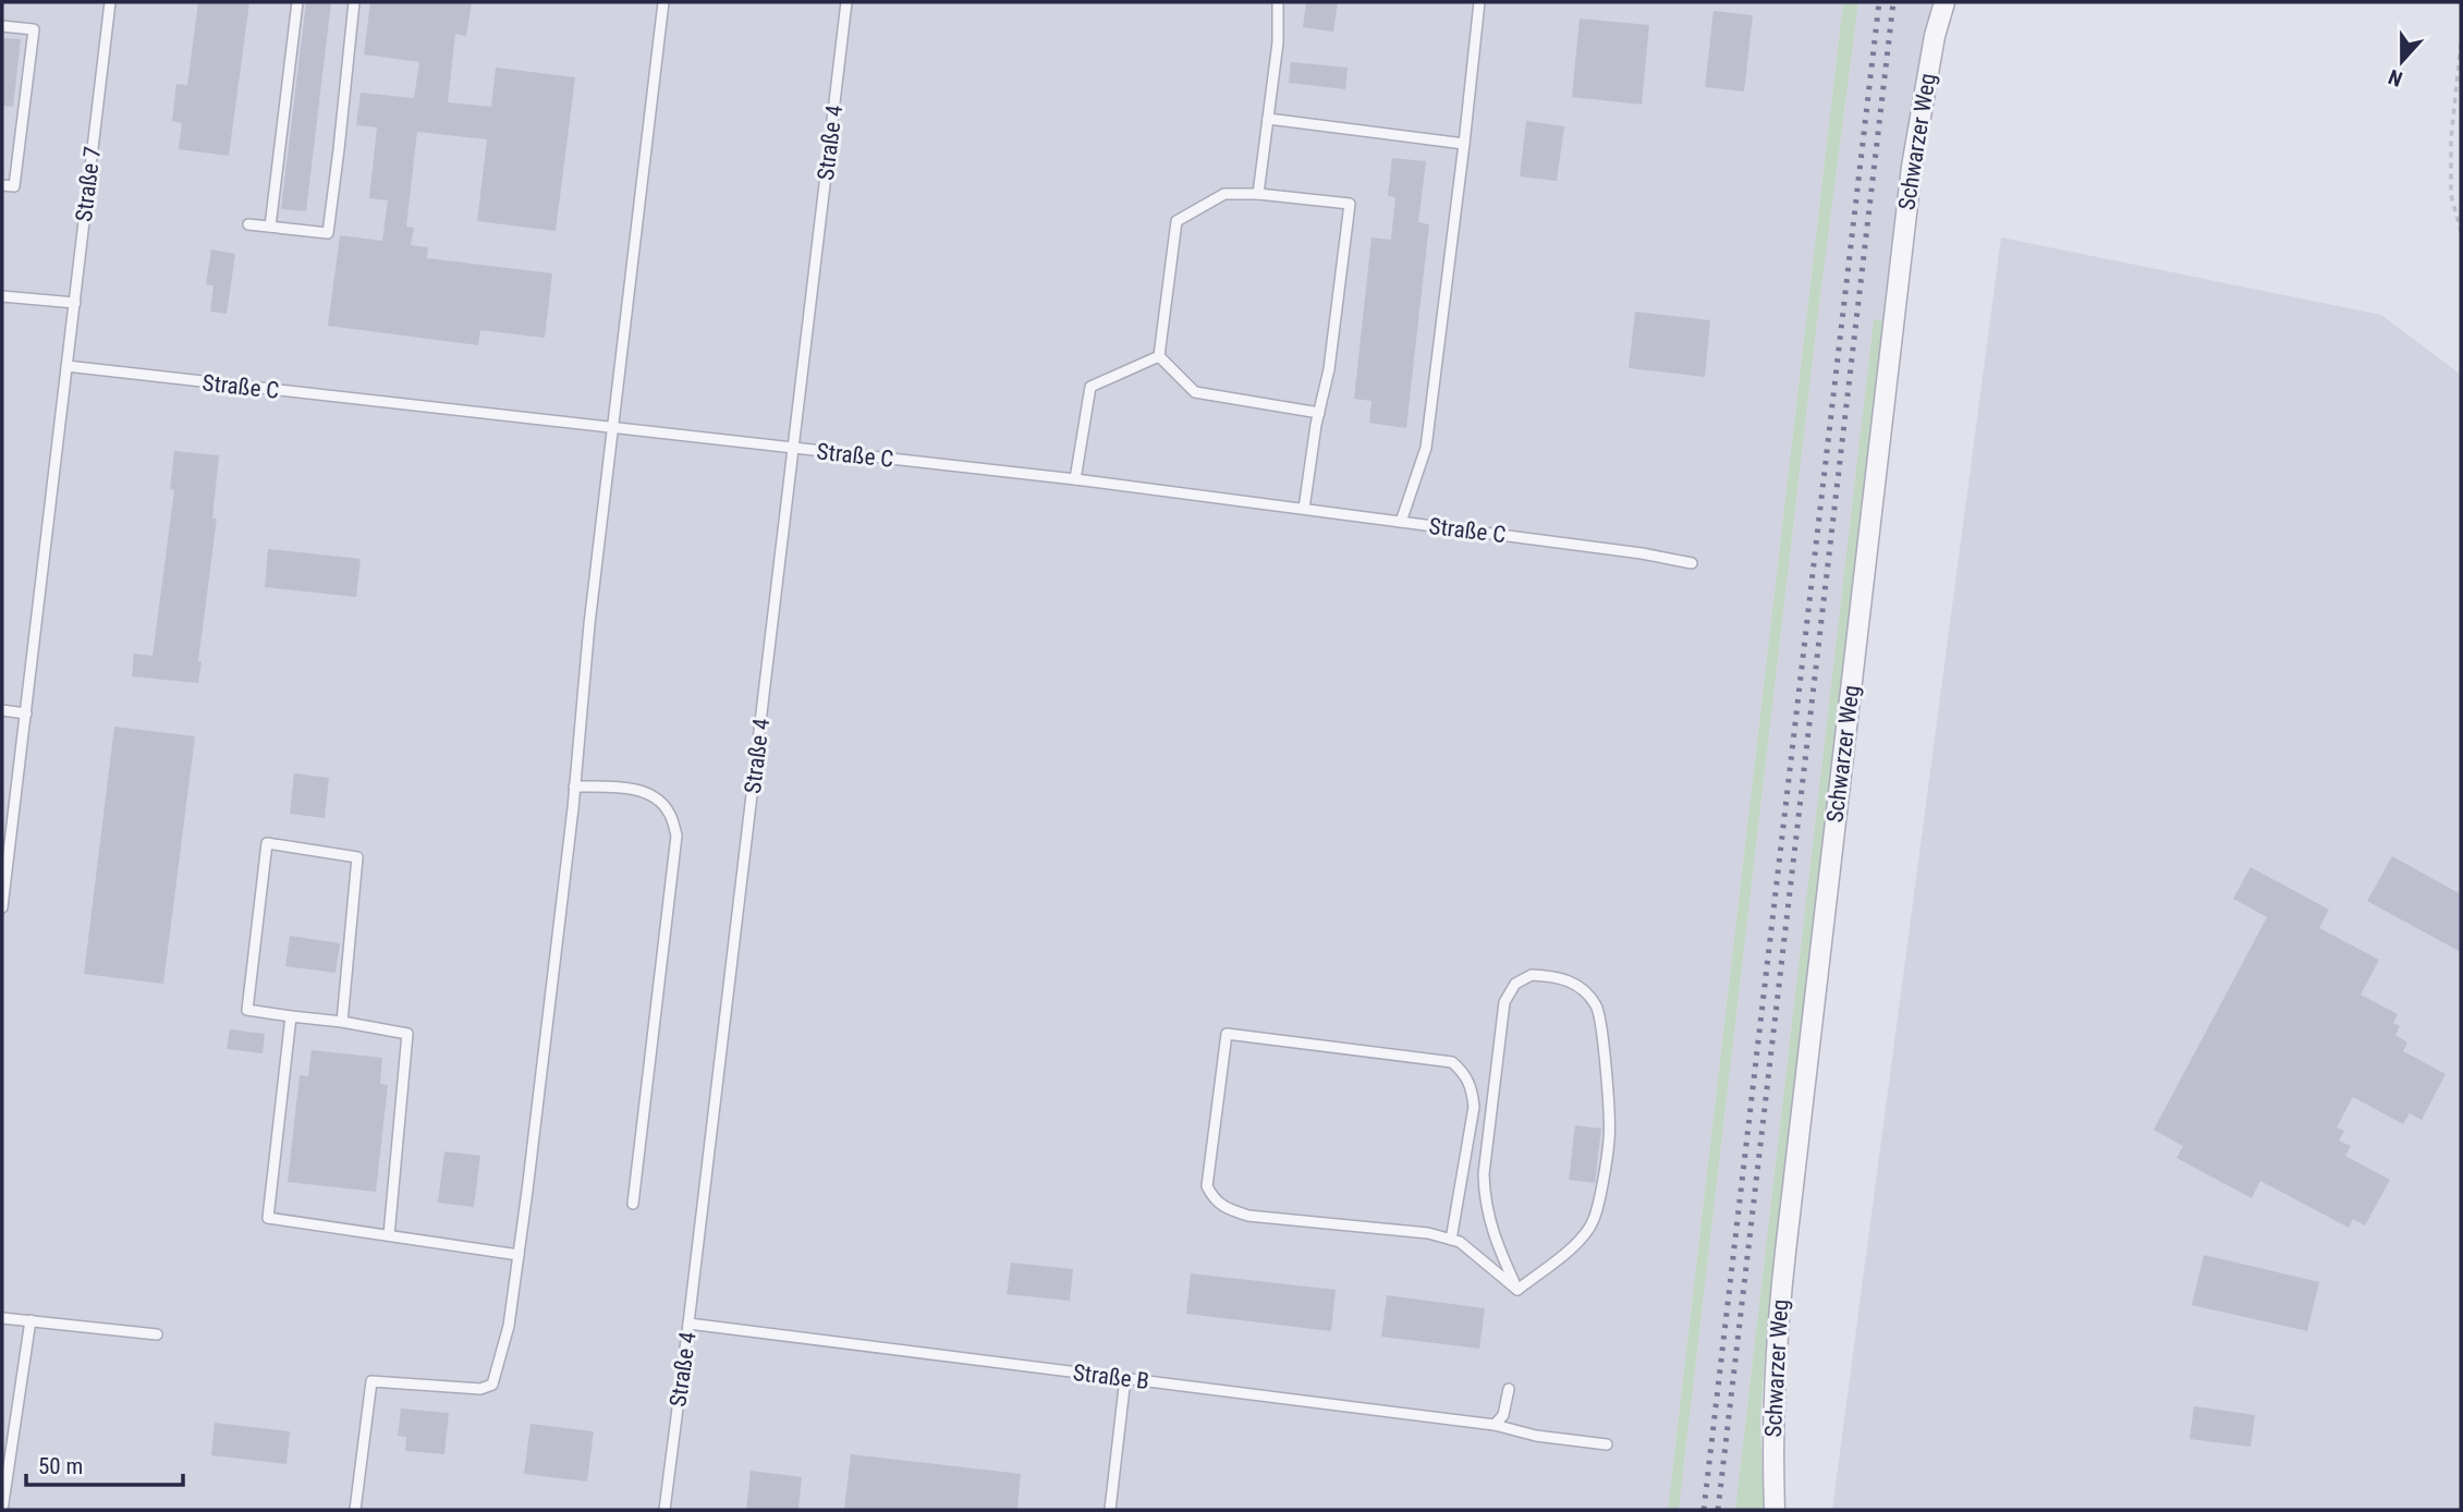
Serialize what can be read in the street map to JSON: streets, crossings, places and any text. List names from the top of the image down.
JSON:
{
  "streets": {
    "street": ["Schwarzer Weg"],
    "lane": [
      "Straße 4",
      "Straße 7",
      "Straße C",
      "Straße B"
    ]
  },
  "crossings": [
    ["Straße 4", "Straße C"],
    ["Straße 4", "Straße B"],
    ["Straße 7", "Straße C"]
  ],
  "scale_bar": "50 m",
  "north": "bottom"
}
